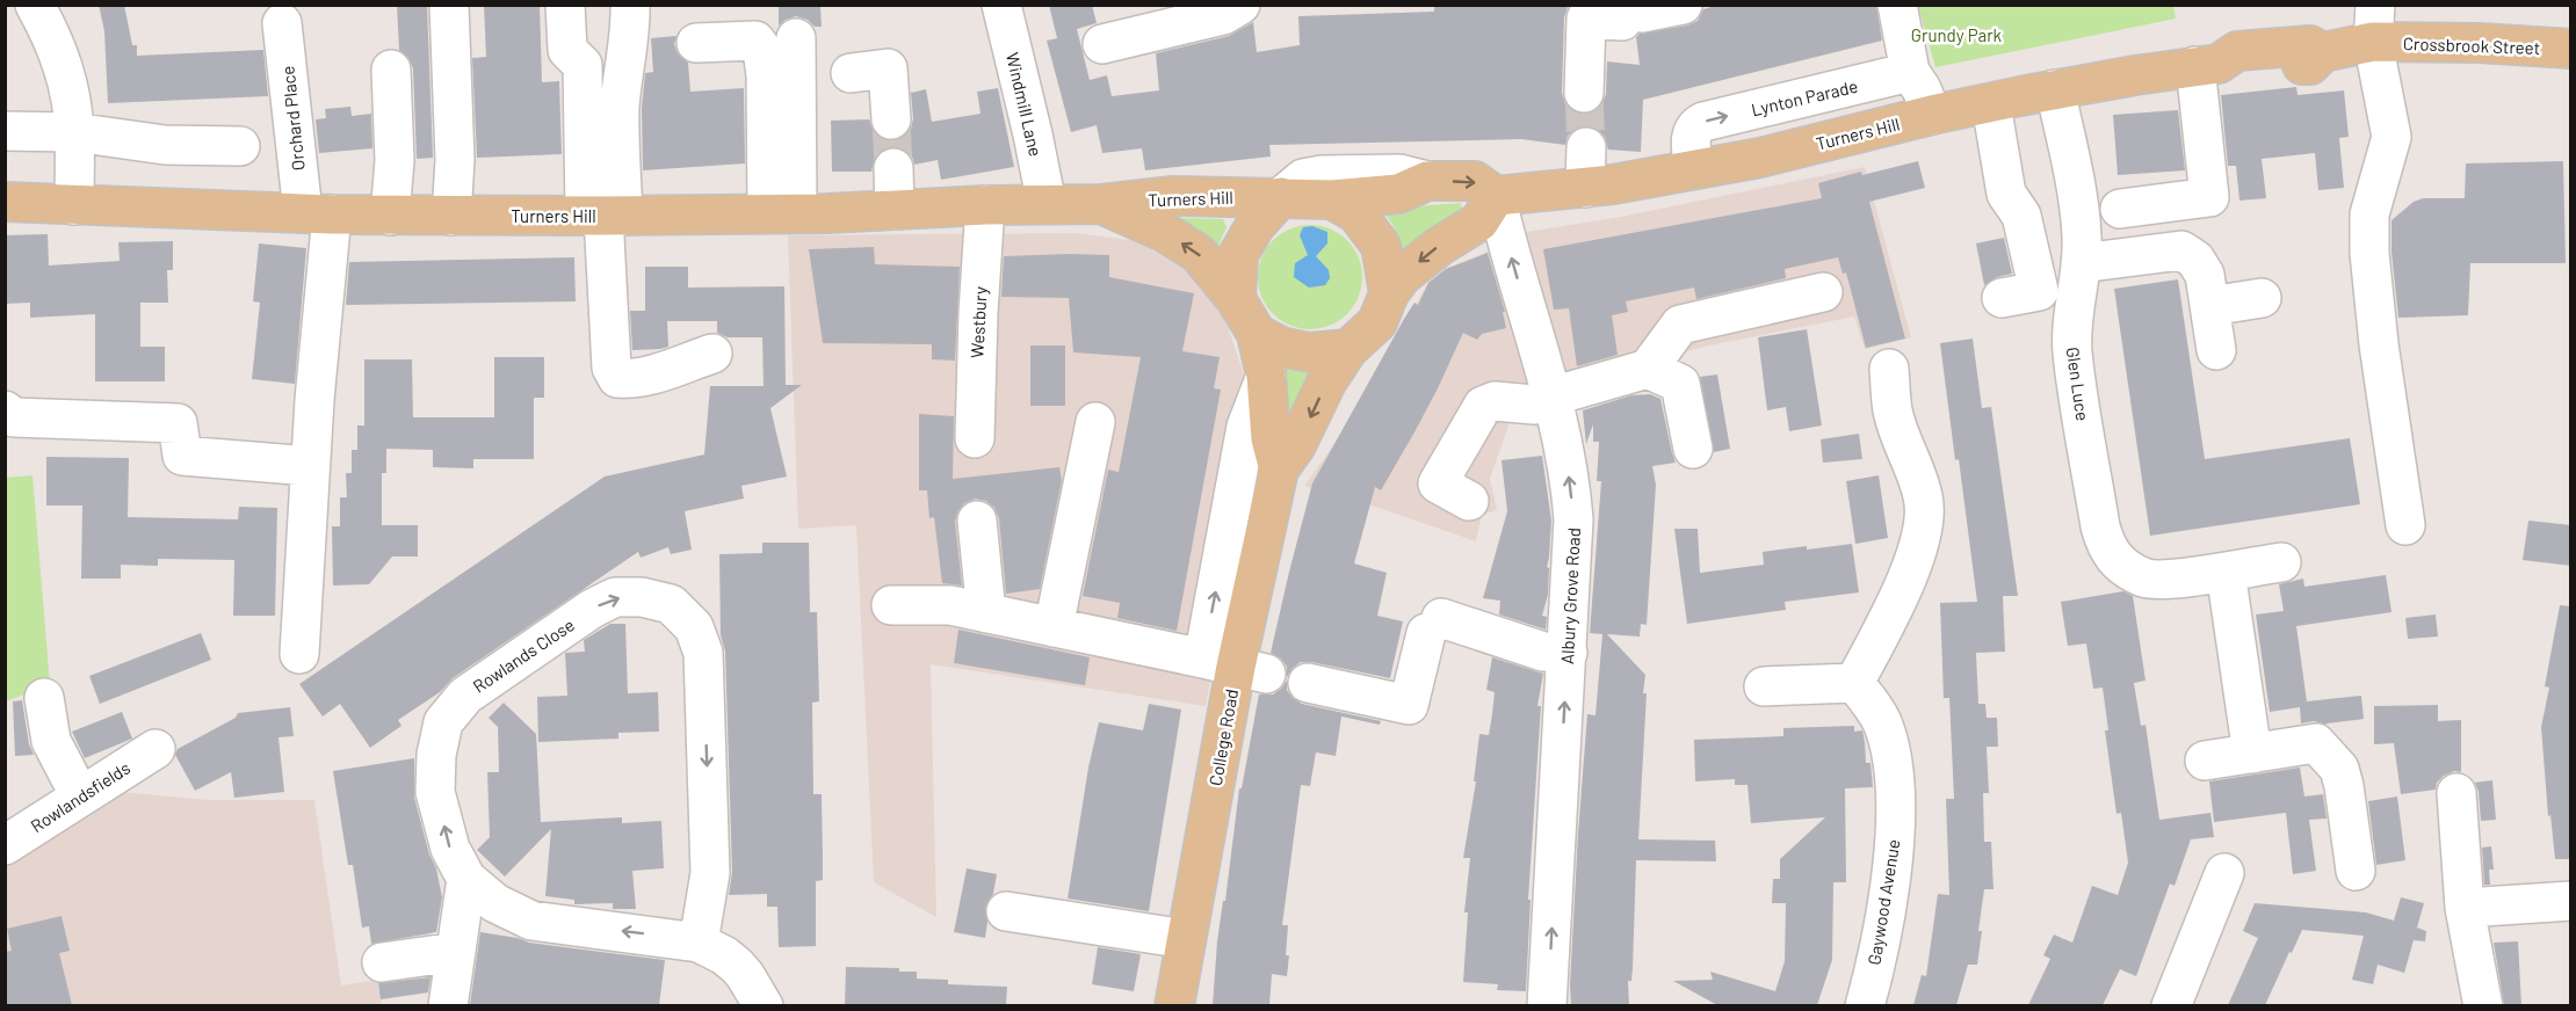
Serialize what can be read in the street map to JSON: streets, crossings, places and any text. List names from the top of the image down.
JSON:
{
  "streets": {
    "main road": ["Crossbrook Street", "Turners Hill", "College Road"],
    "street": [
      "Lynton Parade",
      "Windmill Lane",
      "Orchard Place",
      "Westbury",
      "Glen Luce",
      "Albury Grove Road",
      "Rowlands Close",
      "Rowlandsfields",
      "Gaywood Avenue"
    ]
  },
  "crossings": [
    ["Crossbrook Street", "Turners Hill"],
    ["Lynton Parade", "Turners Hill"],
    ["Windmill Lane", "Turners Hill"],
    ["Orchard Place", "Turners Hill"],
    ["Turners Hill", "Westbury"],
    ["Turners Hill", "Glen Luce"],
    ["Turners Hill", "Albury Grove Road"],
    ["Turners Hill", "College Road"]
  ],
  "parks": ["Grundy Park"]
}
